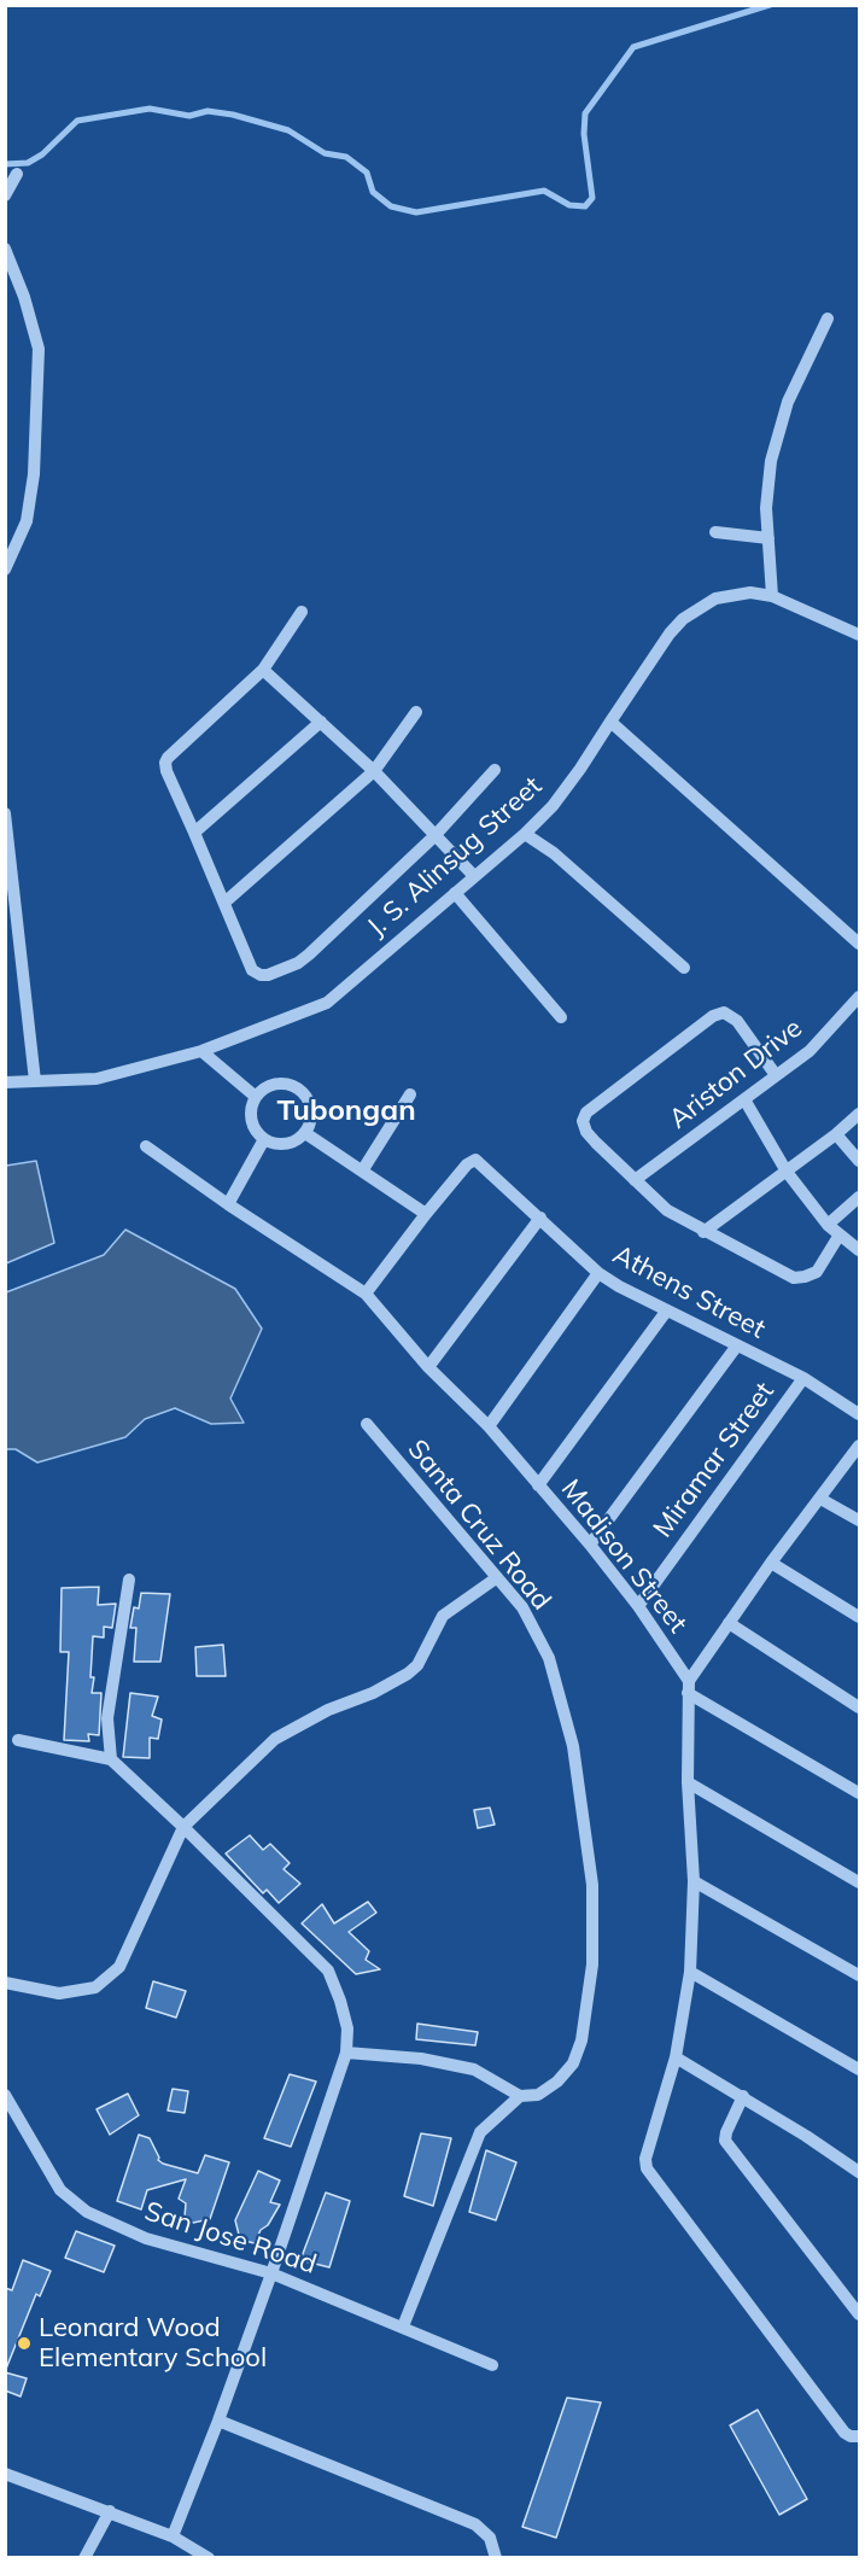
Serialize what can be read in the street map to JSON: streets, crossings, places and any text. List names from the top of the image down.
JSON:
{
  "streets": {
    "street": [
      "J. S. Alinsug Street",
      "Ariston Drive",
      "Athens Street",
      "Miramar Street",
      "Santa Cruz Road",
      "Madison Street",
      "San Jose Road"
    ]
  },
  "crossings": [
    ["Athens Street", "Miramar Street"],
    ["Miramar Street", "Madison Street"],
    ["Santa Cruz Road", "San Jose Road"]
  ],
  "districts": ["Tubongan"],
  "places": ["Leonard Wood Elementary School"]
}
